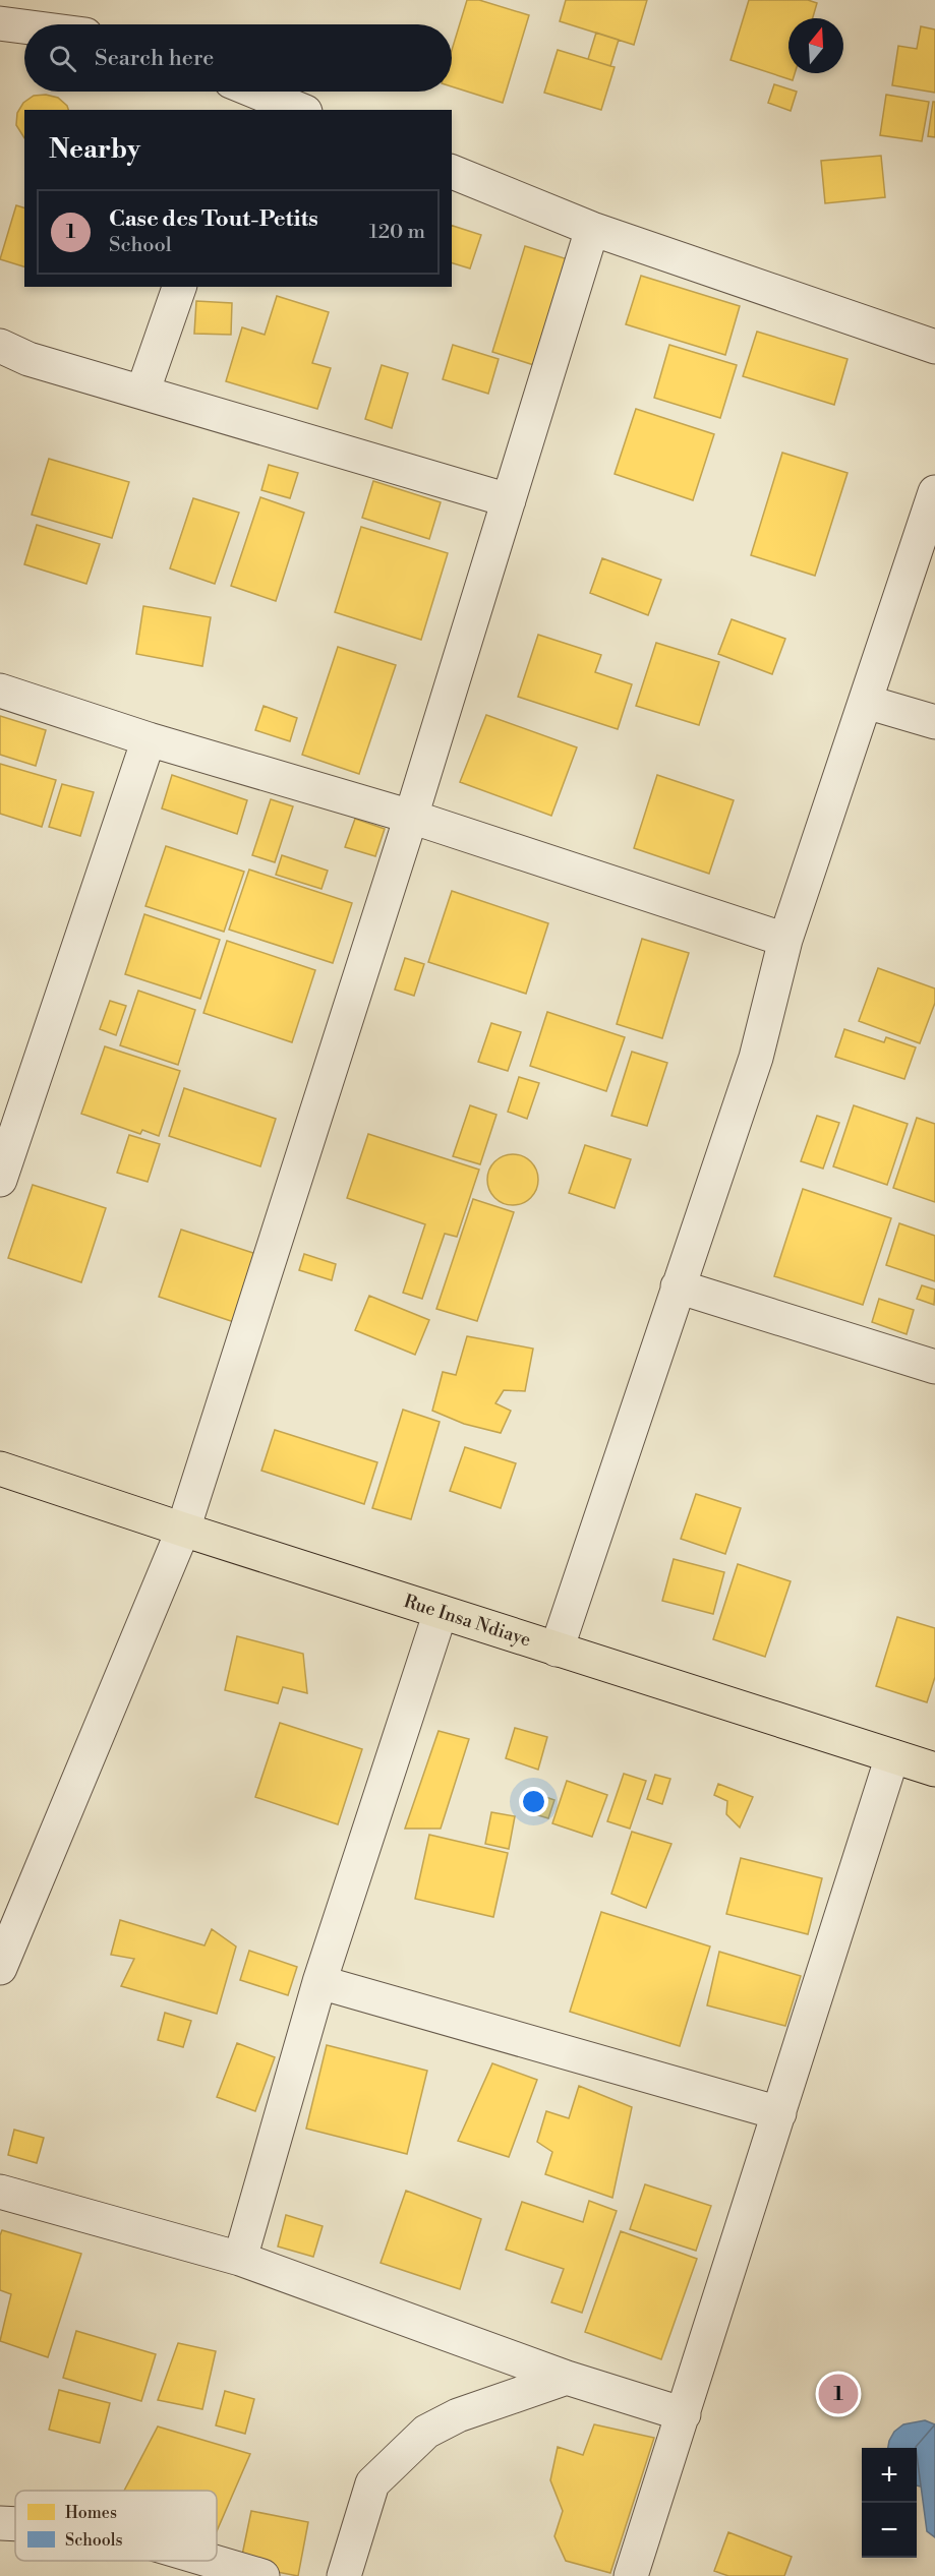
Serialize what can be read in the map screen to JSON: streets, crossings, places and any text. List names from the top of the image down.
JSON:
{
  "streets": {
    "main road": ["Rue Insa Ndiaye"]
  },
  "legend": ["Homes", "Schools"],
  "north": "top",
  "page": {
    "search": "Search here",
    "heading": "Nearby",
    "list": [
      {
        "mark": "1",
        "name": "Case des Tout-Petits",
        "note": "School",
        "value": "120 m"
      }
    ],
    "pins": "1",
    "map_buttons": ["+", "−"]
  }
}
